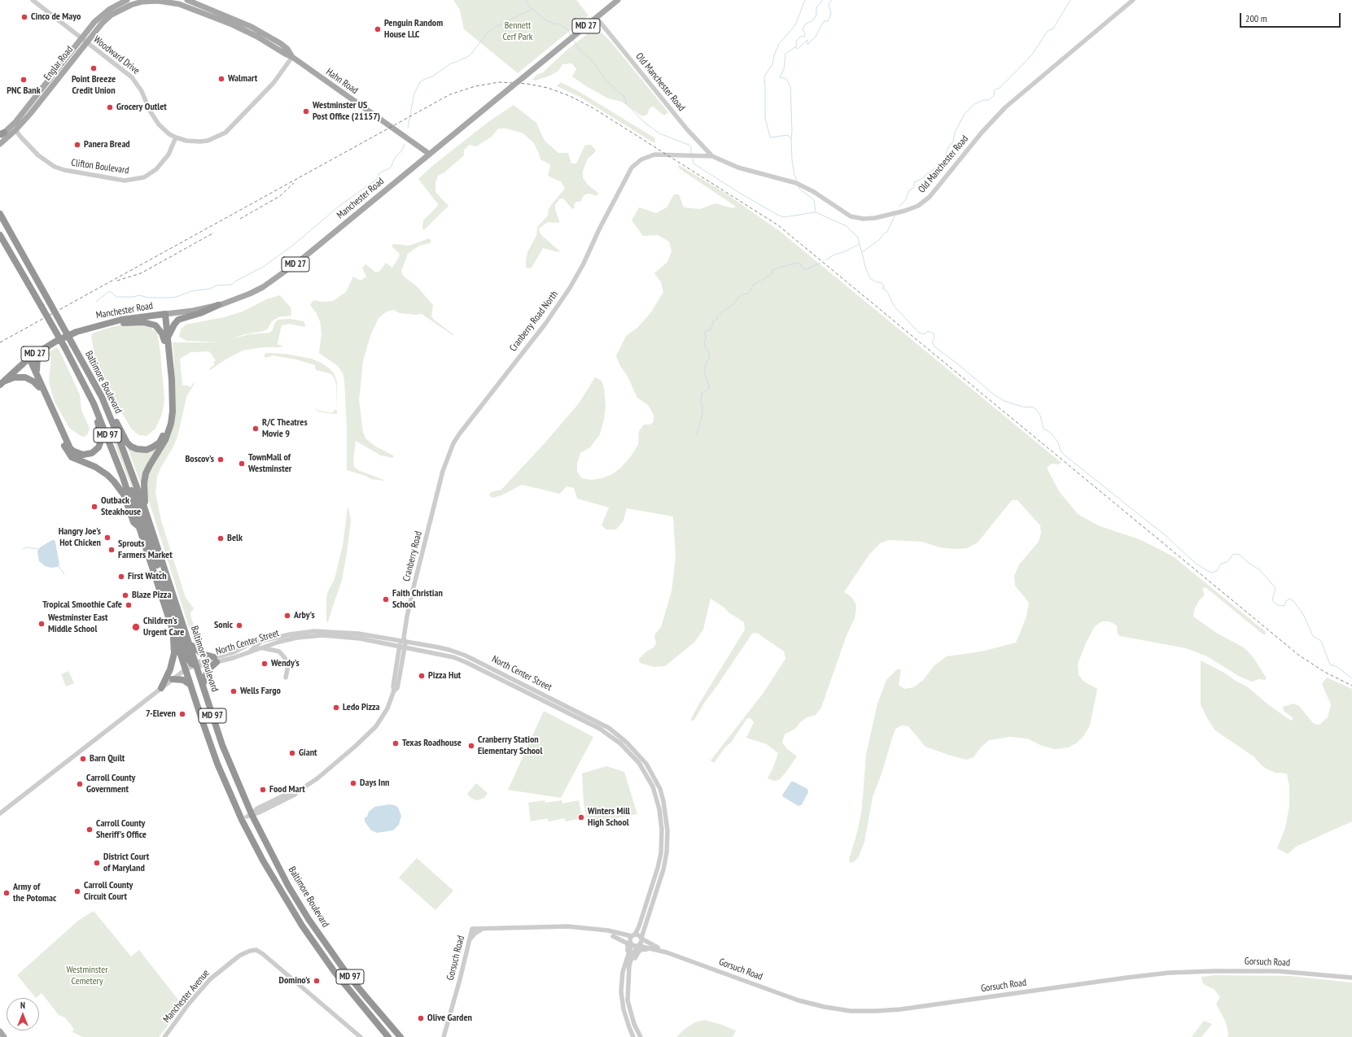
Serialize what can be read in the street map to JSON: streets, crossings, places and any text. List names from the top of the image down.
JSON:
{
  "streets": {
    "highway": [
      "MD 27",
      "Manchester Road",
      "Baltimore Boulevard",
      "MD 97"
    ],
    "main road": ["Englar Road", "Hahn Road"],
    "street": [
      "Woodward Drive",
      "Old Manchester Road",
      "Clifton Boulevard",
      "Cranberry Road North",
      "Cranberry Road",
      "North Center Street",
      "Gorsuch Road",
      "Manchester Avenue"
    ]
  },
  "crossings": [
    ["MD 27", "Manchester Road"],
    ["Woodward Drive", "Englar Road"],
    ["Woodward Drive", "Hahn Road"],
    ["Woodward Drive", "Clifton Boulevard"],
    ["Englar Road", "Hahn Road"],
    ["Englar Road", "Clifton Boulevard"],
    ["Hahn Road", "Manchester Road"],
    ["Old Manchester Road", "Manchester Road"],
    ["Old Manchester Road", "Cranberry Road North"],
    ["Cranberry Road North", "Cranberry Road"],
    ["Baltimore Boulevard", "Cranberry Road"],
    ["Baltimore Boulevard", "North Center Street"],
    ["Cranberry Road", "North Center Street"],
    ["North Center Street", "Gorsuch Road"]
  ],
  "parks": ["Bennett Cerf Park", "Westminster Cemetery"],
  "places": [
    "Cinco de Mayo",
    "Penguin Random House LLC",
    "Point Breeze Credit Union",
    "Walmart",
    "PNC Bank",
    "Grocery Outlet",
    "Westminster US Post Office (21157)",
    "Panera Bread",
    "R/C Theatres Movie 9",
    "Boscov's",
    "TownMall of Westminster",
    "Outback Steakhouse",
    "Hangry Joe's Hot Chicken",
    "Belk",
    "Sprouts Farmers Market",
    "First Watch",
    "Blaze Pizza",
    "Faith Christian School",
    "Tropical Smoothie Cafe",
    "Arby's",
    "Westminster East Middle School",
    "Sonic",
    "Children’s Urgent Care",
    "Wendy's",
    "Pizza Hut",
    "Wells Fargo",
    "Ledo Pizza",
    "7-Eleven",
    "Texas Roadhouse",
    "Cranberry Station Elementary School",
    "Giant",
    "Barn Quilt",
    "Days Inn",
    "Carroll County Government",
    "Food Mart",
    "Winters Mill High School",
    "Carroll County Sheriff's Office",
    "District Court of Maryland",
    "Carroll County Circuit Court",
    "Army of the Potomac",
    "Domino's",
    "Olive Garden"
  ],
  "scale_bar": "200 m",
  "north": "top"
}
